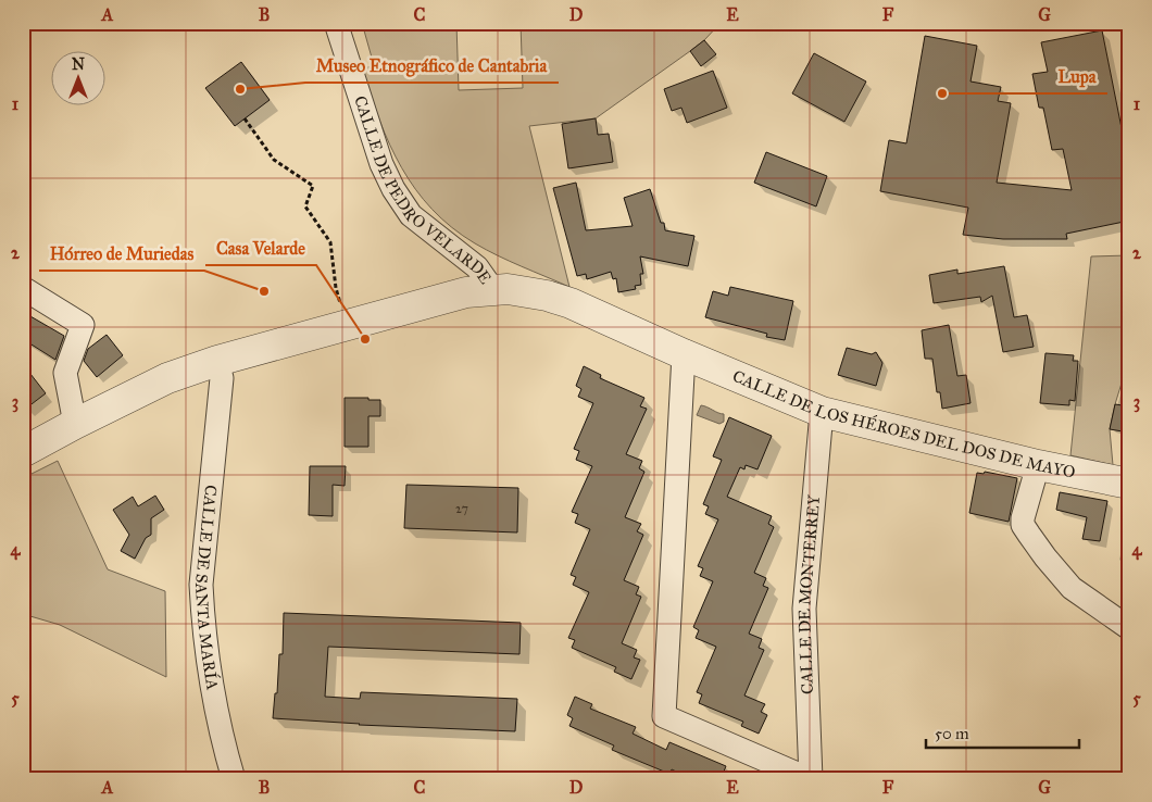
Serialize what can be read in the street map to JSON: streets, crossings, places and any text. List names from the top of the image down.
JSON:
{
  "streets": {
    "street": [
      "CALLE DE PEDRO VELARDE",
      "CALLE DE LOS HÉROES DEL DOS DE MAYO",
      "CALLE DE SANTA MARÍA",
      "CALLE DE MONTERREY"
    ]
  },
  "crossings": [
    ["CALLE DE PEDRO VELARDE", "CALLE DE LOS HÉROES DEL DOS DE MAYO"],
    ["CALLE DE LOS HÉROES DEL DOS DE MAYO", "CALLE DE SANTA MARÍA"],
    ["CALLE DE LOS HÉROES DEL DOS DE MAYO", "CALLE DE MONTERREY"]
  ],
  "places": [
    "Museo Etnográfico de Cantabria",
    "Lupa",
    "Hórreo de Muriedas",
    "Casa Velarde"
  ],
  "house_numbers": ["27"],
  "scale_bar": "50 m",
  "north": "top",
  "grid": {
    "columns": [
      "A",
      "B",
      "C",
      "D",
      "E",
      "F",
      "G"
    ],
    "rows": [
      "1",
      "2",
      "3",
      "4",
      "5"
    ]
  }
}
